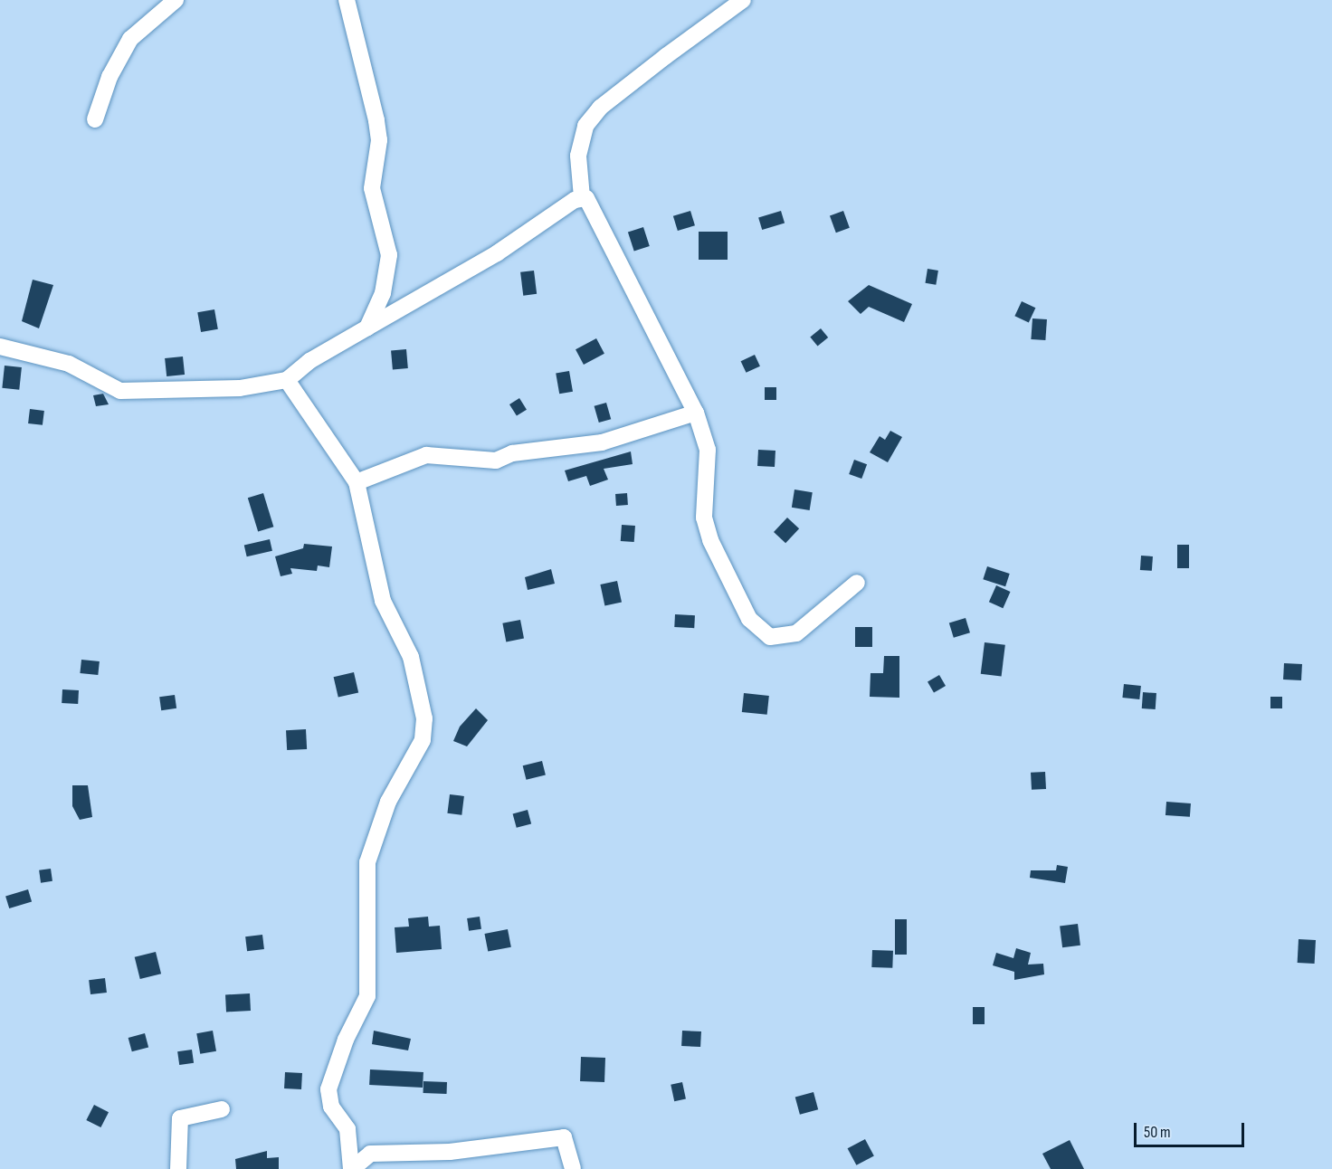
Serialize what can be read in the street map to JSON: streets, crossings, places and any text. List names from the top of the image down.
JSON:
{
  "scale_bar": "50 m"
}
